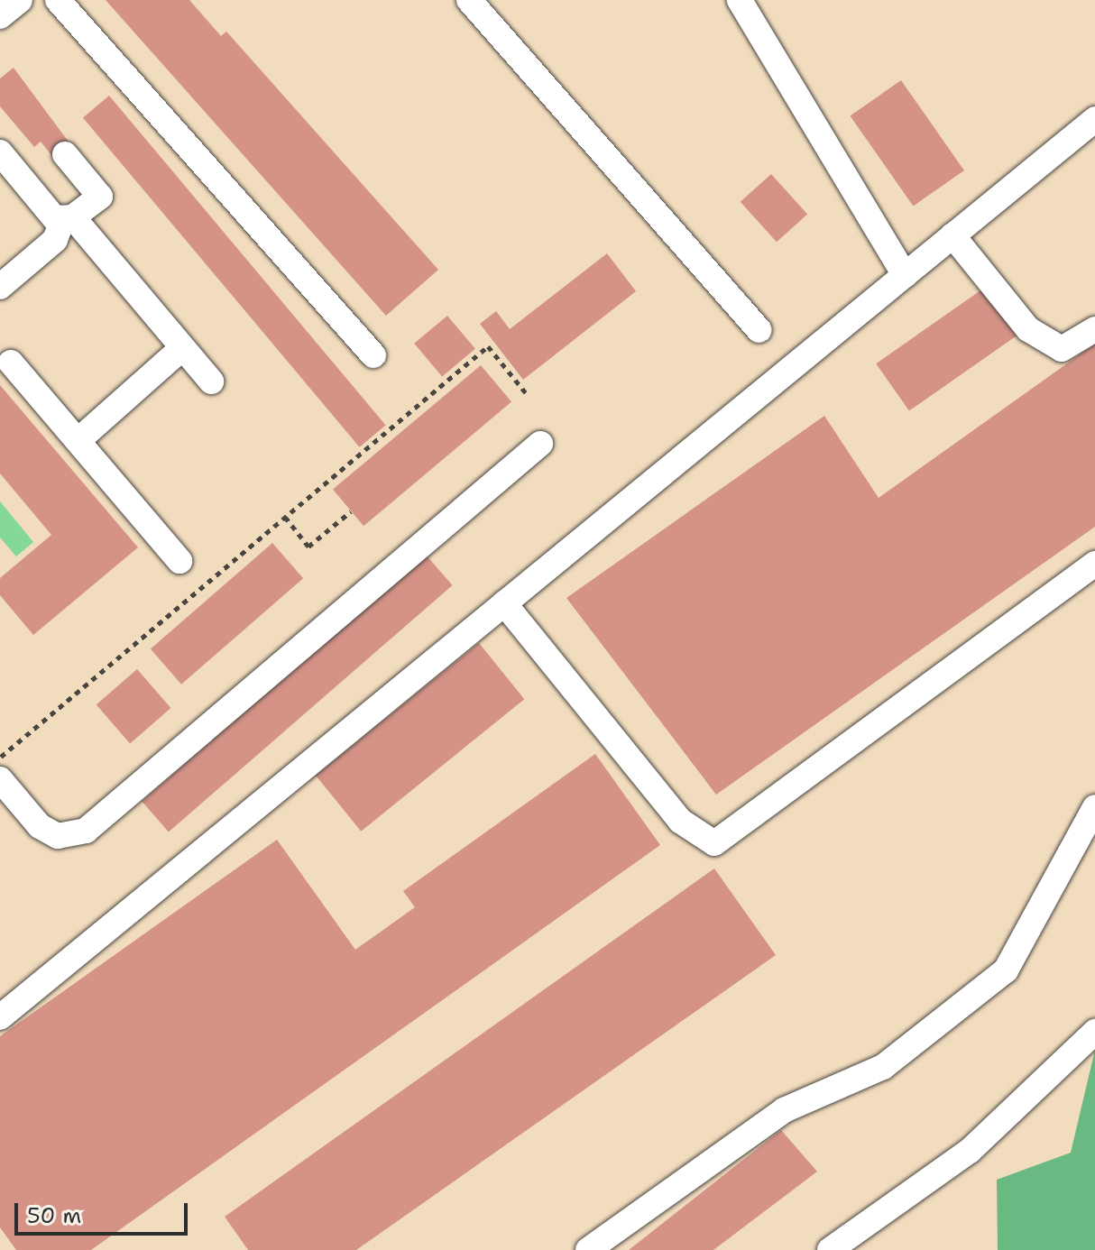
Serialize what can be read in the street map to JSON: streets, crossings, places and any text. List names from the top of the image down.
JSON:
{
  "scale_bar": "50 m"
}
